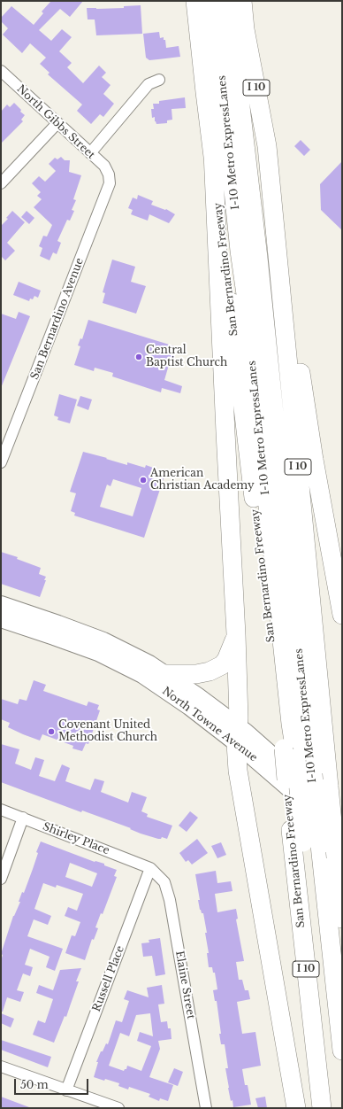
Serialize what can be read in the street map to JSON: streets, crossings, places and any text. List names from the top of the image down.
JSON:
{
  "streets": {
    "highway": ["I 10", "I-10 Metro ExpressLanes", "San Bernardino Freeway"],
    "main road": ["North Towne Avenue"],
    "street": [
      "North Gibbs Street",
      "San Bernardino Avenue",
      "Shirley Place",
      "Russell Place",
      "Elaine Street"
    ]
  },
  "crossings": [
    ["North Gibbs Street", "San Bernardino Avenue"],
    ["I-10 Metro ExpressLanes", "San Bernardino Freeway"],
    ["Shirley Place", "Russell Place"],
    ["Shirley Place", "Elaine Street"],
    ["Russell Place", "Elaine Street"]
  ],
  "places": ["Central Baptist Church", "American Christian Academy", "Covenant United Methodist Church"],
  "scale_bar": "50 m"
}
